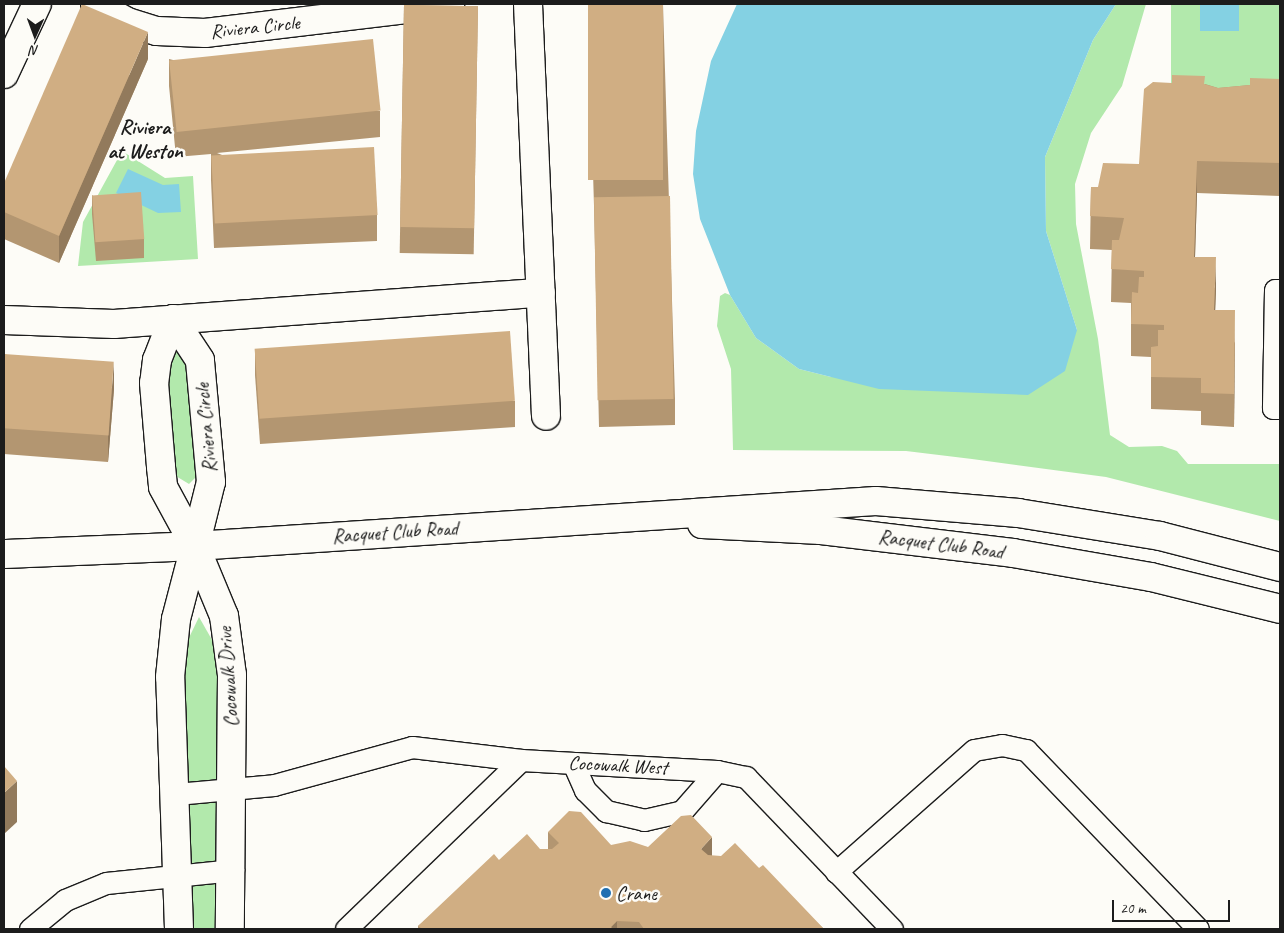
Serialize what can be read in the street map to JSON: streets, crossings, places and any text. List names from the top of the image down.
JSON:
{
  "streets": {
    "street": ["Riviera Circle", "Racquet Club Road", "Cocowalk Drive"],
    "lane": ["Cocowalk West"]
  },
  "crossings": [
    ["Riviera Circle", "Racquet Club Road"],
    ["Riviera Circle", "Cocowalk Drive"],
    ["Racquet Club Road", "Cocowalk Drive"],
    ["Cocowalk Drive", "Cocowalk West"]
  ],
  "districts": ["Riviera at Weston"],
  "places": ["Crane"],
  "scale_bar": "20 m",
  "north": "bottom"
}
